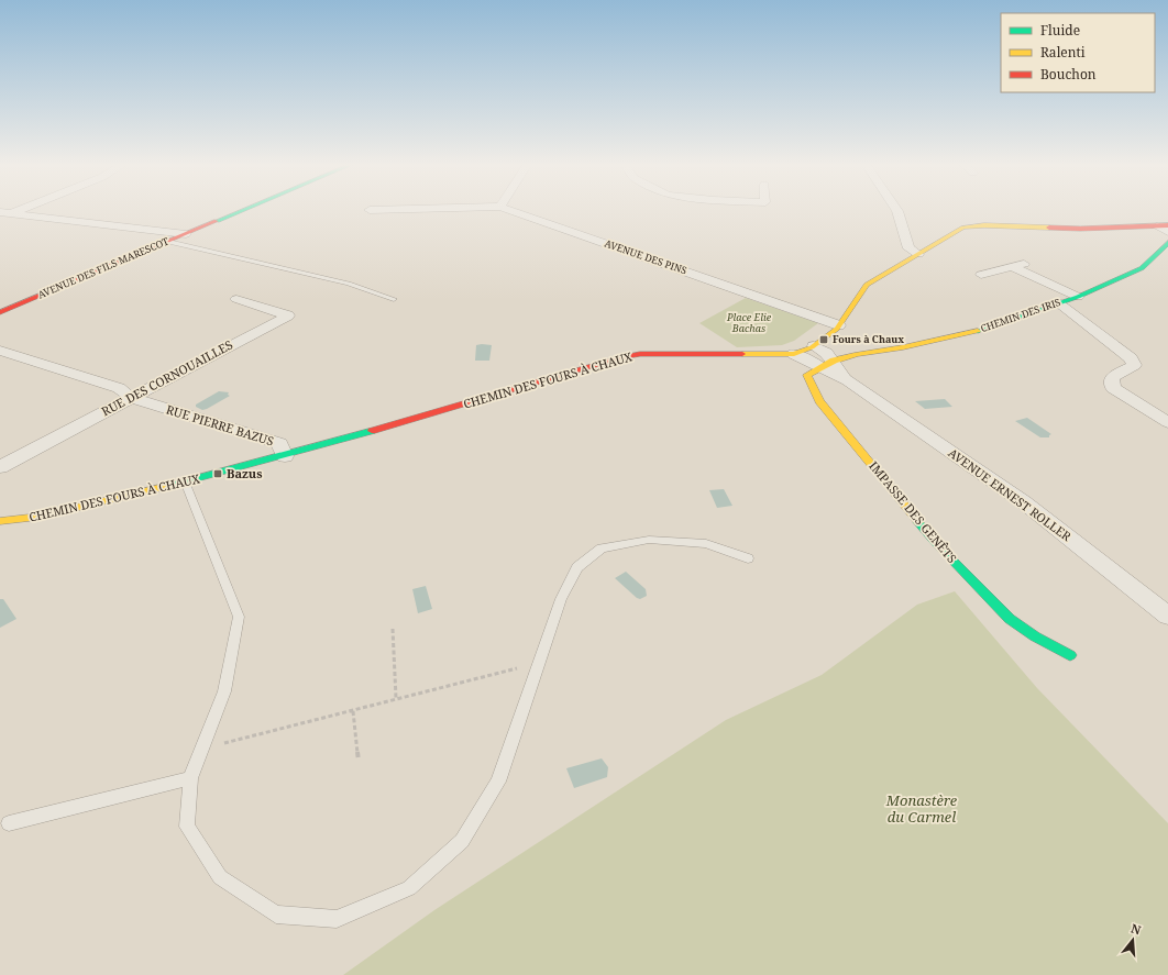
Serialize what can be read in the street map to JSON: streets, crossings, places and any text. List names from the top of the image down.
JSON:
{
  "streets": {
    "street": [
      "AVENUE DES PINS",
      "AVENUE DES FILS MARESCOT",
      "CHEMIN DES IRIS",
      "RUE DES CORNOUAILLES",
      "CHEMIN DES FOURS À CHAUX",
      "RUE PIERRE BAZUS",
      "AVENUE ERNEST ROLLER",
      "IMPASSE DES GENÊTS"
    ]
  },
  "crossings": [
    ["AVENUE DES PINS", "CHEMIN DES FOURS À CHAUX"],
    ["CHEMIN DES IRIS", "AVENUE ERNEST ROLLER"],
    ["RUE DES CORNOUAILLES", "RUE PIERRE BAZUS"],
    ["CHEMIN DES FOURS À CHAUX", "RUE PIERRE BAZUS"],
    ["CHEMIN DES FOURS À CHAUX", "AVENUE ERNEST ROLLER"],
    ["AVENUE ERNEST ROLLER", "IMPASSE DES GENÊTS"]
  ],
  "parks": ["Place Elie Bachas", "Monastère du Carmel"],
  "places": {
    "transit": ["Fours à Chaux", "Bazus"]
  },
  "legend": ["Fluide", "Ralenti", "Bouchon"],
  "north": "top"
}
